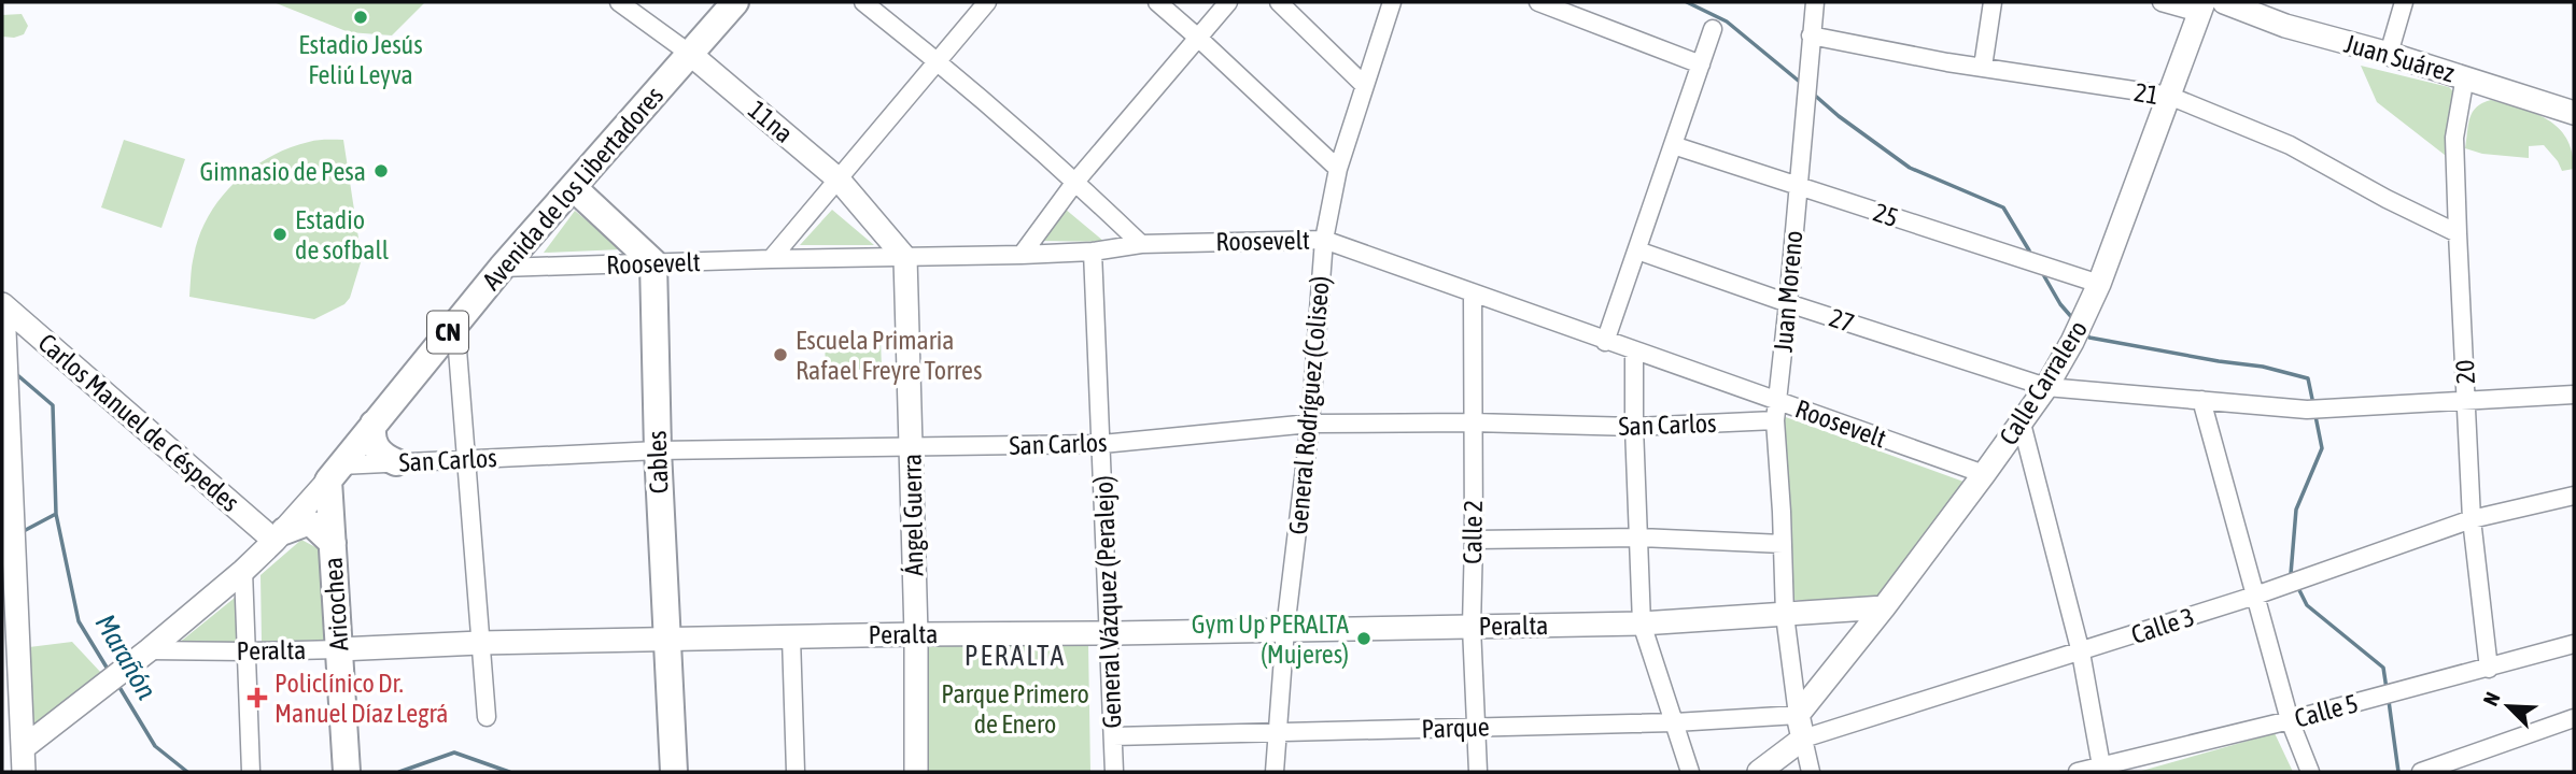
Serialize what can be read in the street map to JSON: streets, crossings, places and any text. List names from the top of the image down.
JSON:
{
  "streets": {
    "main road": [
      "Avenida de los Libertadores",
      "CN",
      "Cables",
      "Aricochea"
    ],
    "street": [
      "Juan Suárez",
      "21",
      "11na",
      "25",
      "Roosevelt",
      "Juan Moreno",
      "27",
      "20",
      "Calle Carralero",
      "General Rodríguez (Coliseo)",
      "Carlos Manuel de Céspedes",
      "San Carlos",
      "Ángel Guerra",
      "Calle 2",
      "General Vázquez (Peralejo)",
      "Peralta",
      "Calle 3",
      "Calle 5",
      "Parque"
    ]
  },
  "crossings": [
    ["Juan Suárez", "20"],
    ["21", "Juan Moreno"],
    ["21", "20"],
    ["21", "Calle Carralero"],
    ["11na", "Avenida de los Libertadores"],
    ["11na", "Roosevelt"],
    ["11na", "Ángel Guerra"],
    ["Avenida de los Libertadores", "Roosevelt"],
    ["Avenida de los Libertadores", "Carlos Manuel de Céspedes"],
    ["Avenida de los Libertadores", "San Carlos"],
    ["Avenida de los Libertadores", "Aricochea"],
    ["Avenida de los Libertadores", "Peralta"],
    ["25", "Juan Moreno"],
    ["25", "Calle Carralero"],
    ["Roosevelt", "Juan Moreno"],
    ["Roosevelt", "Calle Carralero"],
    ["Roosevelt", "General Rodríguez (Coliseo)"],
    ["Roosevelt", "Cables"],
    ["Roosevelt", "Ángel Guerra"],
    ["Roosevelt", "Calle 2"],
    ["Roosevelt", "General Vázquez (Peralejo)"],
    ["Juan Moreno", "27"],
    ["Juan Moreno", "Calle Carralero"],
    ["Juan Moreno", "San Carlos"],
    ["Juan Moreno", "Peralta"],
    ["Juan Moreno", "Parque"],
    ["27", "20"],
    ["27", "Calle Carralero"],
    ["20", "Calle 3"],
    ["20", "Calle 5"],
    ["Calle Carralero", "Peralta"],
    ["Calle Carralero", "Parque"],
    ["General Rodríguez (Coliseo)", "San Carlos"],
    ["General Rodríguez (Coliseo)", "Peralta"],
    ["General Rodríguez (Coliseo)", "Parque"],
    ["San Carlos", "Cables"],
    ["San Carlos", "Ángel Guerra"],
    ["San Carlos", "Calle 2"],
    ["San Carlos", "General Vázquez (Peralejo)"],
    ["San Carlos", "Aricochea"],
    ["Cables", "Peralta"],
    ["Ángel Guerra", "Peralta"],
    ["Calle 2", "Peralta"],
    ["Calle 2", "Parque"],
    ["General Vázquez (Peralejo)", "Peralta"],
    ["General Vázquez (Peralejo)", "Parque"],
    ["Aricochea", "Peralta"]
  ],
  "districts": ["PERALTA"],
  "water": ["Marañón"],
  "parks": ["Parque Primero de Enero"],
  "places": {
    "other": [
      "Estadio Jesús Feliú Leyva",
      "Gimnasio de Pesa",
      "Estadio de sofball",
      "Escuela Primaria Rafael Freyre Torres",
      "Gym Up PERALTA (Mujeres)"
    ],
    "health": ["Policlínico Dr. Manuel Díaz Legrá"]
  },
  "north": "top left"
}
